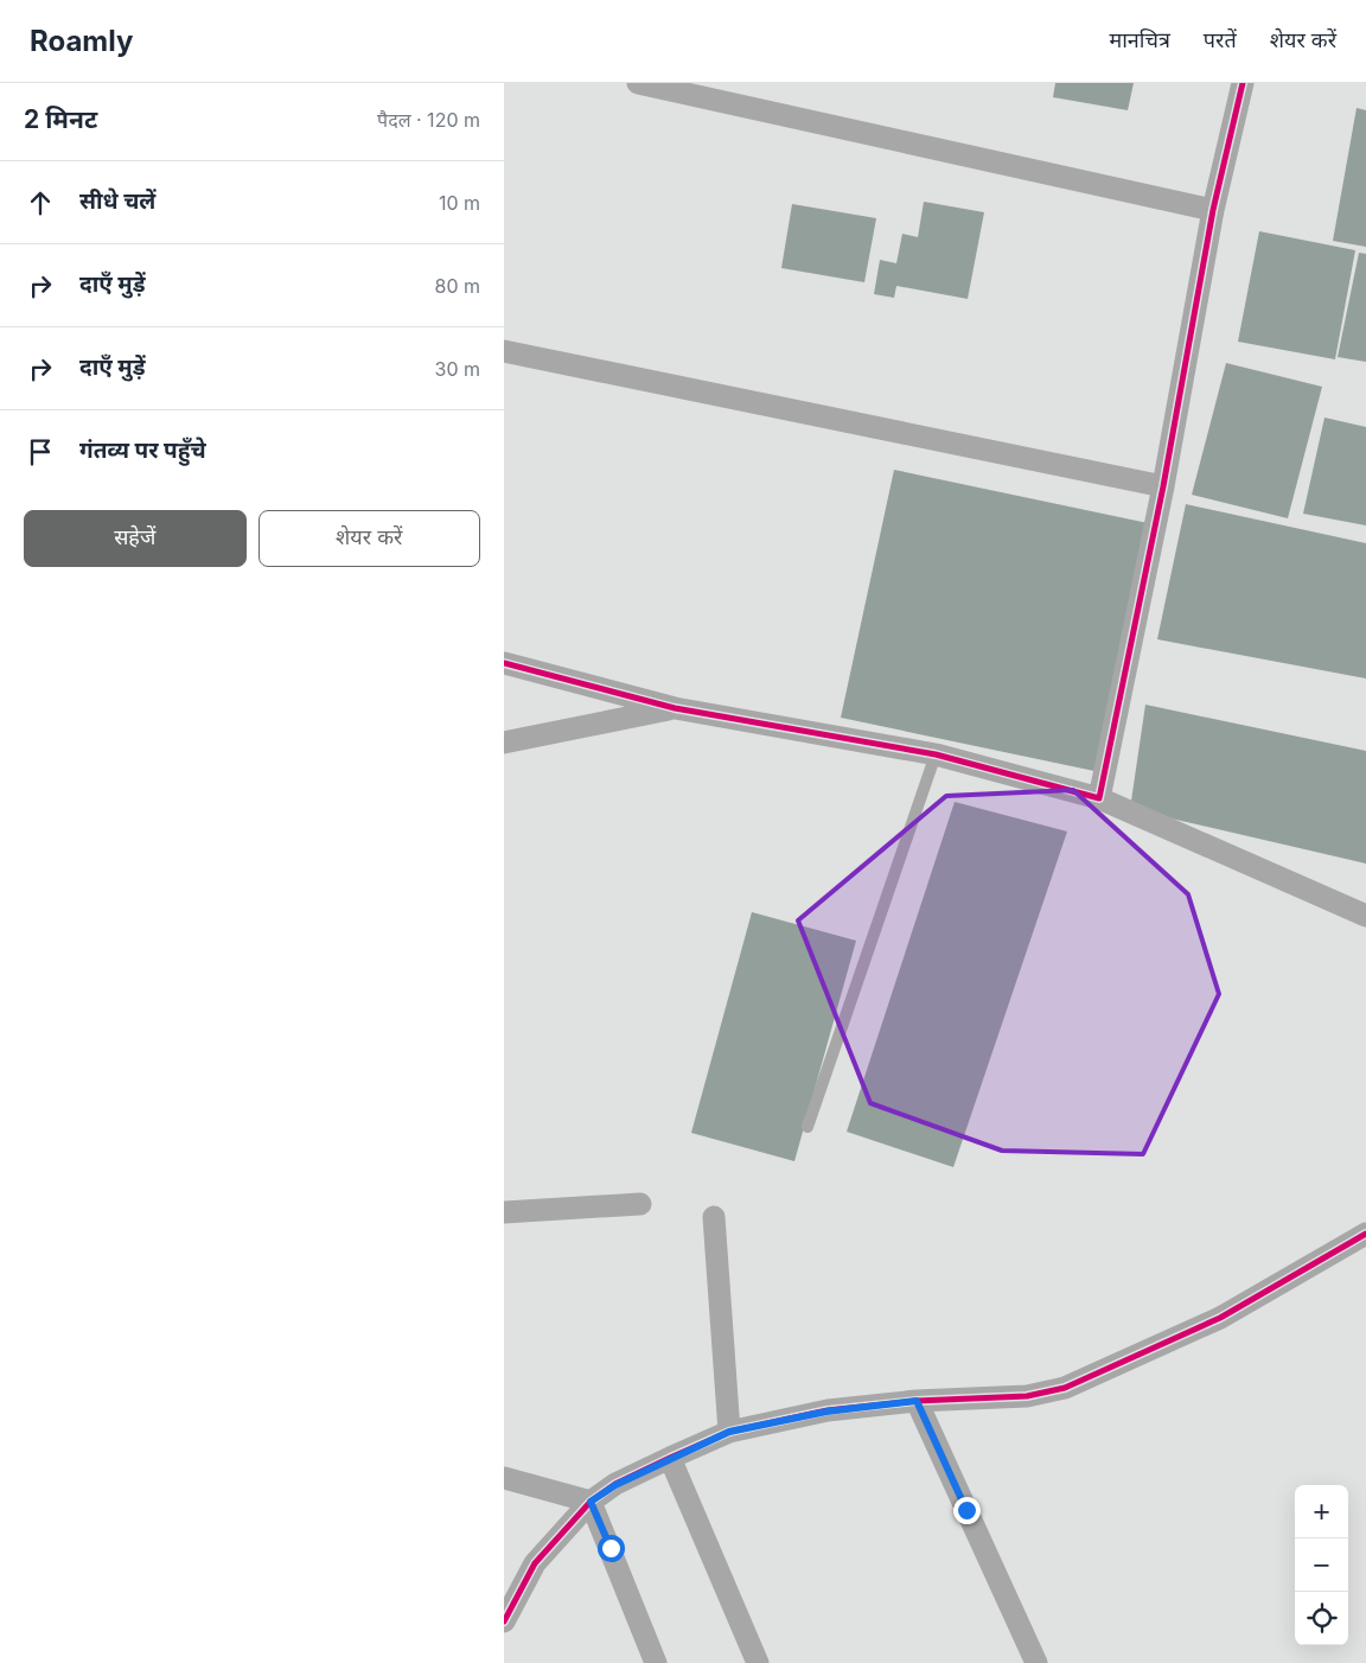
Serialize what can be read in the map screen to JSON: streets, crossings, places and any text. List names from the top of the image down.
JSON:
{
  "page": {
    "header": "Roamly",
    "nav": ["मानचित्र", "परतें", "शेयर करें"],
    "heading": ["2 मिनट", "पैदल · 120 m"],
    "list": [
      ["सीधे चलें", "10 m"],
      ["दाएँ मुड़ें", "80 m"],
      ["दाएँ मुड़ें", "30 m"],
      "गंतव्य पर पहुँचे"
    ],
    "buttons": ["सहेजें", "शेयर करें"],
    "map_buttons": ["+", "−"]
  }
}
